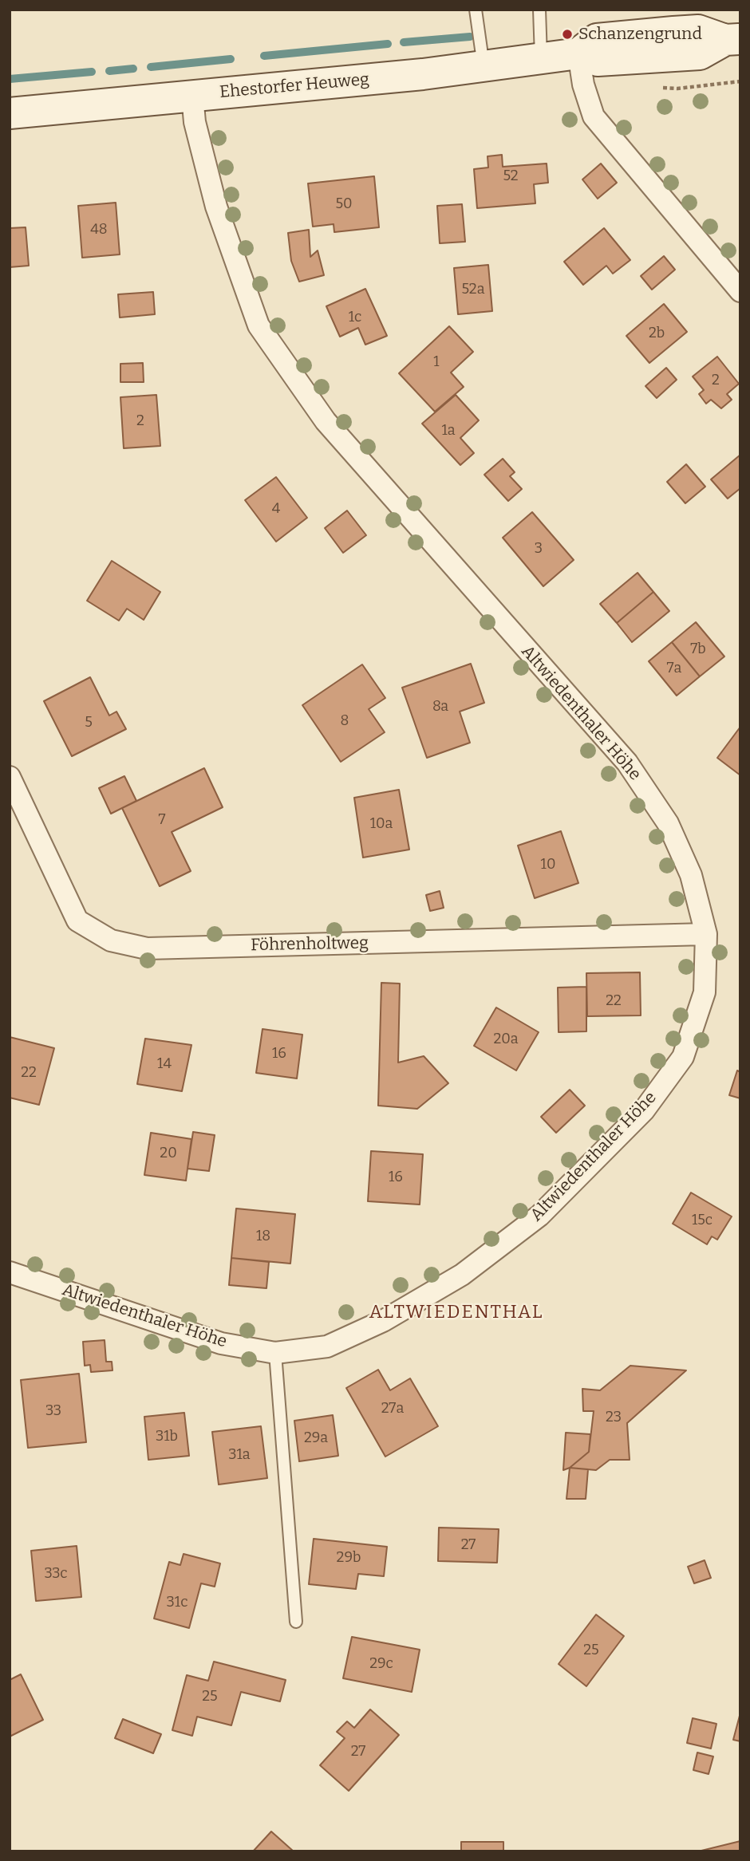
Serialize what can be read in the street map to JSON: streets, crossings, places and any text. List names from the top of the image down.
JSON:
{
  "streets": {
    "main road": ["Ehestorfer Heuweg"],
    "street": ["Altwiedenthaler Höhe", "Föhrenholtweg"]
  },
  "crossings": [
    ["Ehestorfer Heuweg", "Altwiedenthaler Höhe"],
    ["Altwiedenthaler Höhe", "Föhrenholtweg"]
  ],
  "districts": ["ALTWIEDENTHAL"],
  "places": ["Schanzengrund"],
  "house_numbers": [
    "52",
    "50",
    "48",
    "52a",
    "1c",
    "2b",
    "1",
    "2",
    "2",
    "1a",
    "4",
    "3",
    "7b",
    "7a",
    "8a",
    "8",
    "5",
    "7",
    "10a",
    "10",
    "22",
    "20a",
    "16",
    "14",
    "22",
    "20",
    "16",
    "15c",
    "18",
    "27a",
    "33",
    "23",
    "31b",
    "29a",
    "31a",
    "27",
    "29b",
    "33c",
    "31c",
    "25",
    "29c",
    "25",
    "27"
  ]
}
